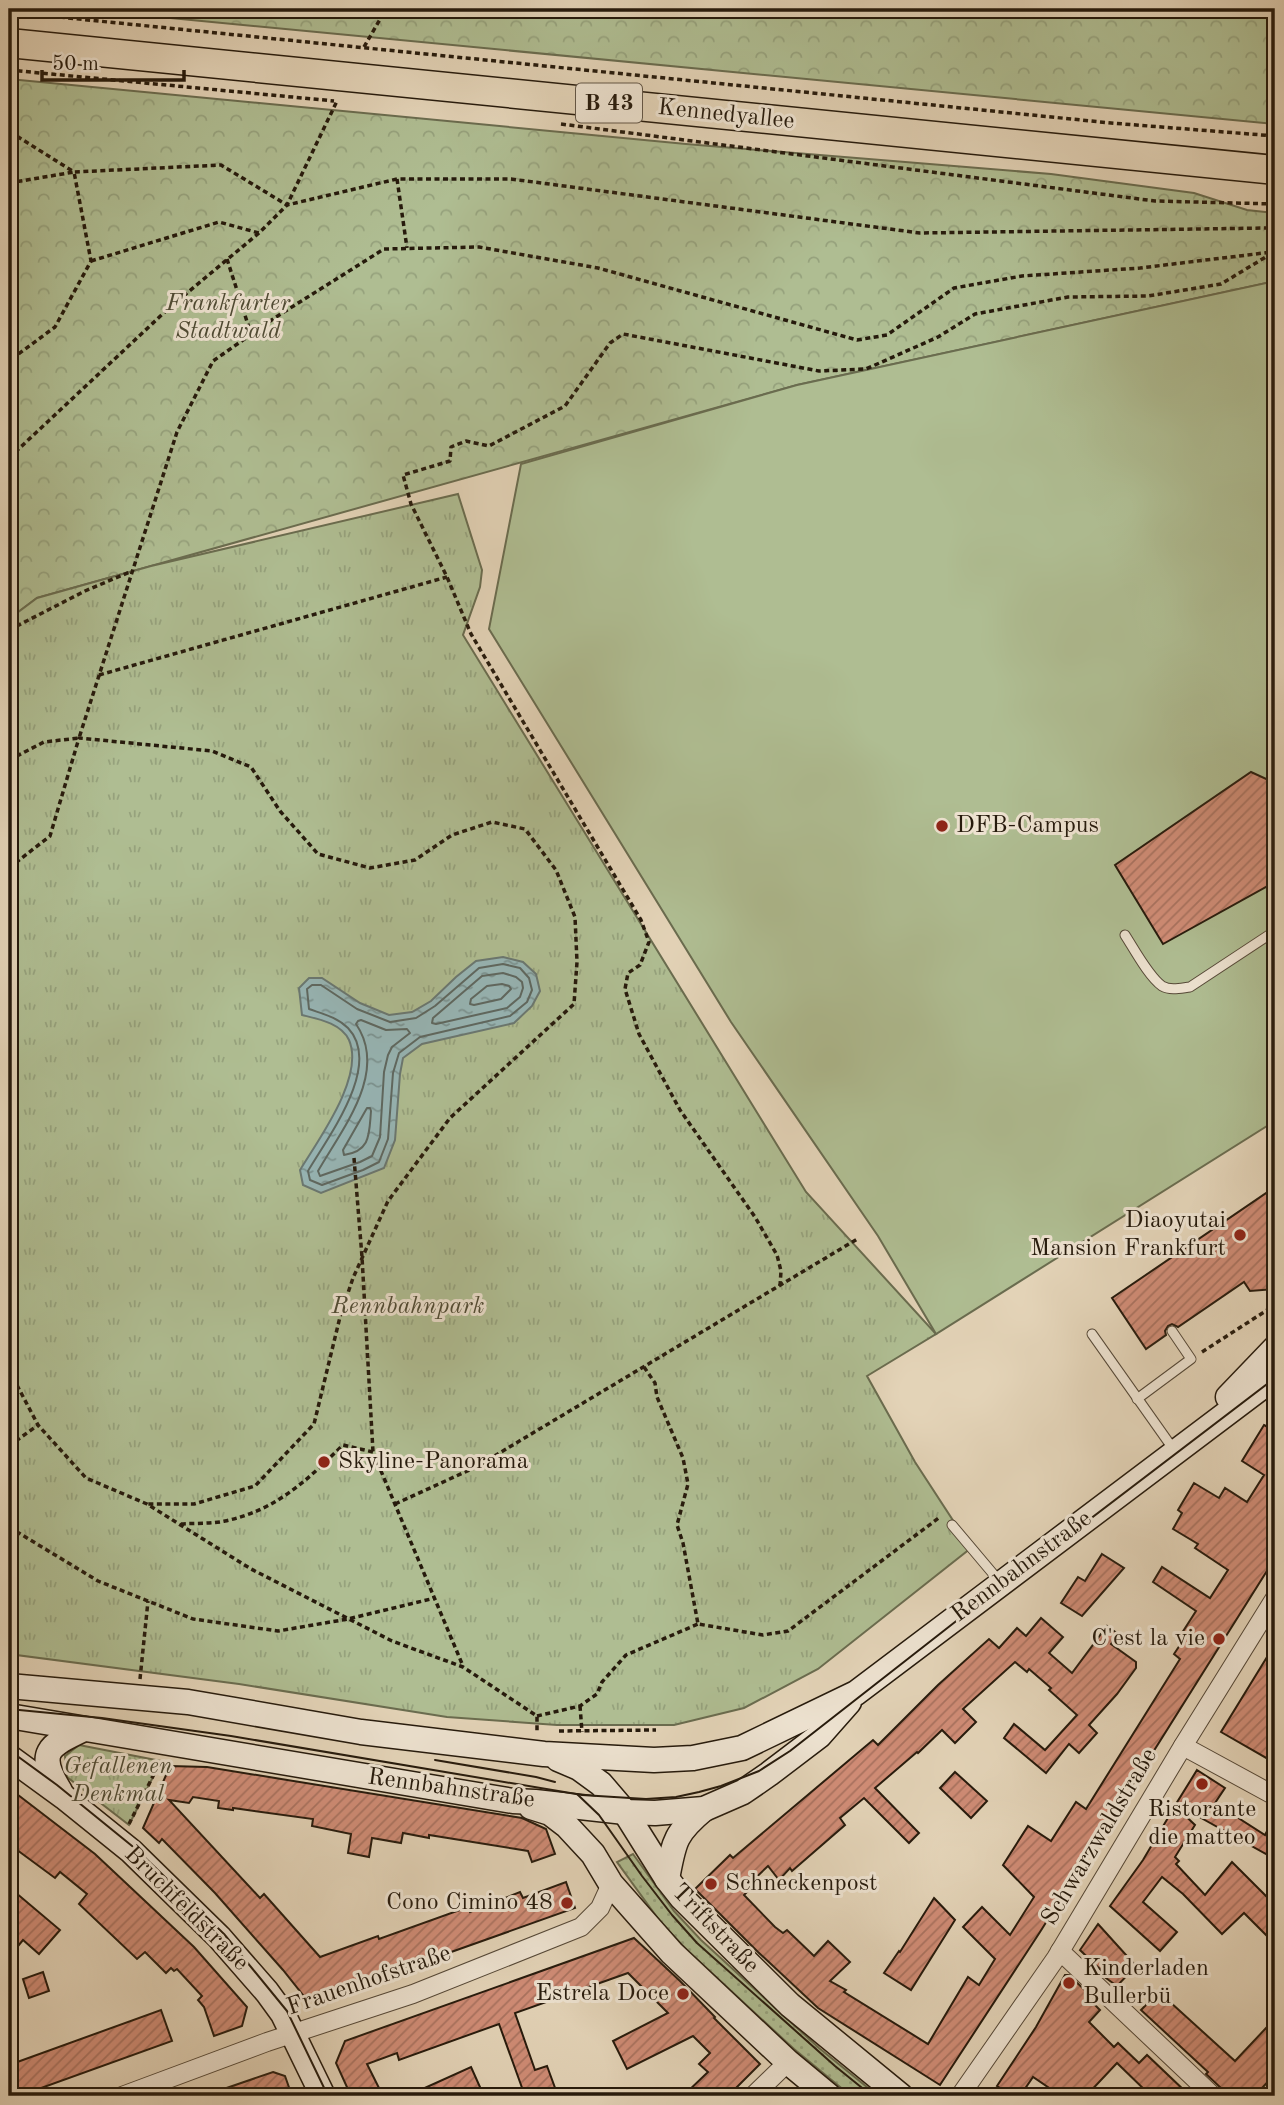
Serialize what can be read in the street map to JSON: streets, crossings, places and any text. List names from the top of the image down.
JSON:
{
  "streets": {
    "main road": [
      "B 43",
      "Kennedyallee",
      "Rennbahnstraße",
      "Bruchfeldstraße",
      "Triftstraße"
    ],
    "street": ["Schwarzwaldstraße", "Frauenhofstraße"]
  },
  "crossings": [
    ["Rennbahnstraße", "Triftstraße"],
    ["Bruchfeldstraße", "Frauenhofstraße"],
    ["Triftstraße", "Frauenhofstraße"]
  ],
  "parks": ["Frankfurter Stadtwald", "Rennbahnpark", "Gefallenen Denkmal"],
  "places": [
    "DFB-Campus",
    "Diaoyutai Mansion Frankfurt",
    "Skyline-Panorama",
    "C'est la vie",
    "Ristorante die matteo",
    "Schneckenpost",
    "Cono Cimino 48",
    "Kinderladen Bullerbü",
    "Estrela Doce"
  ],
  "scale_bar": "50 m"
}
